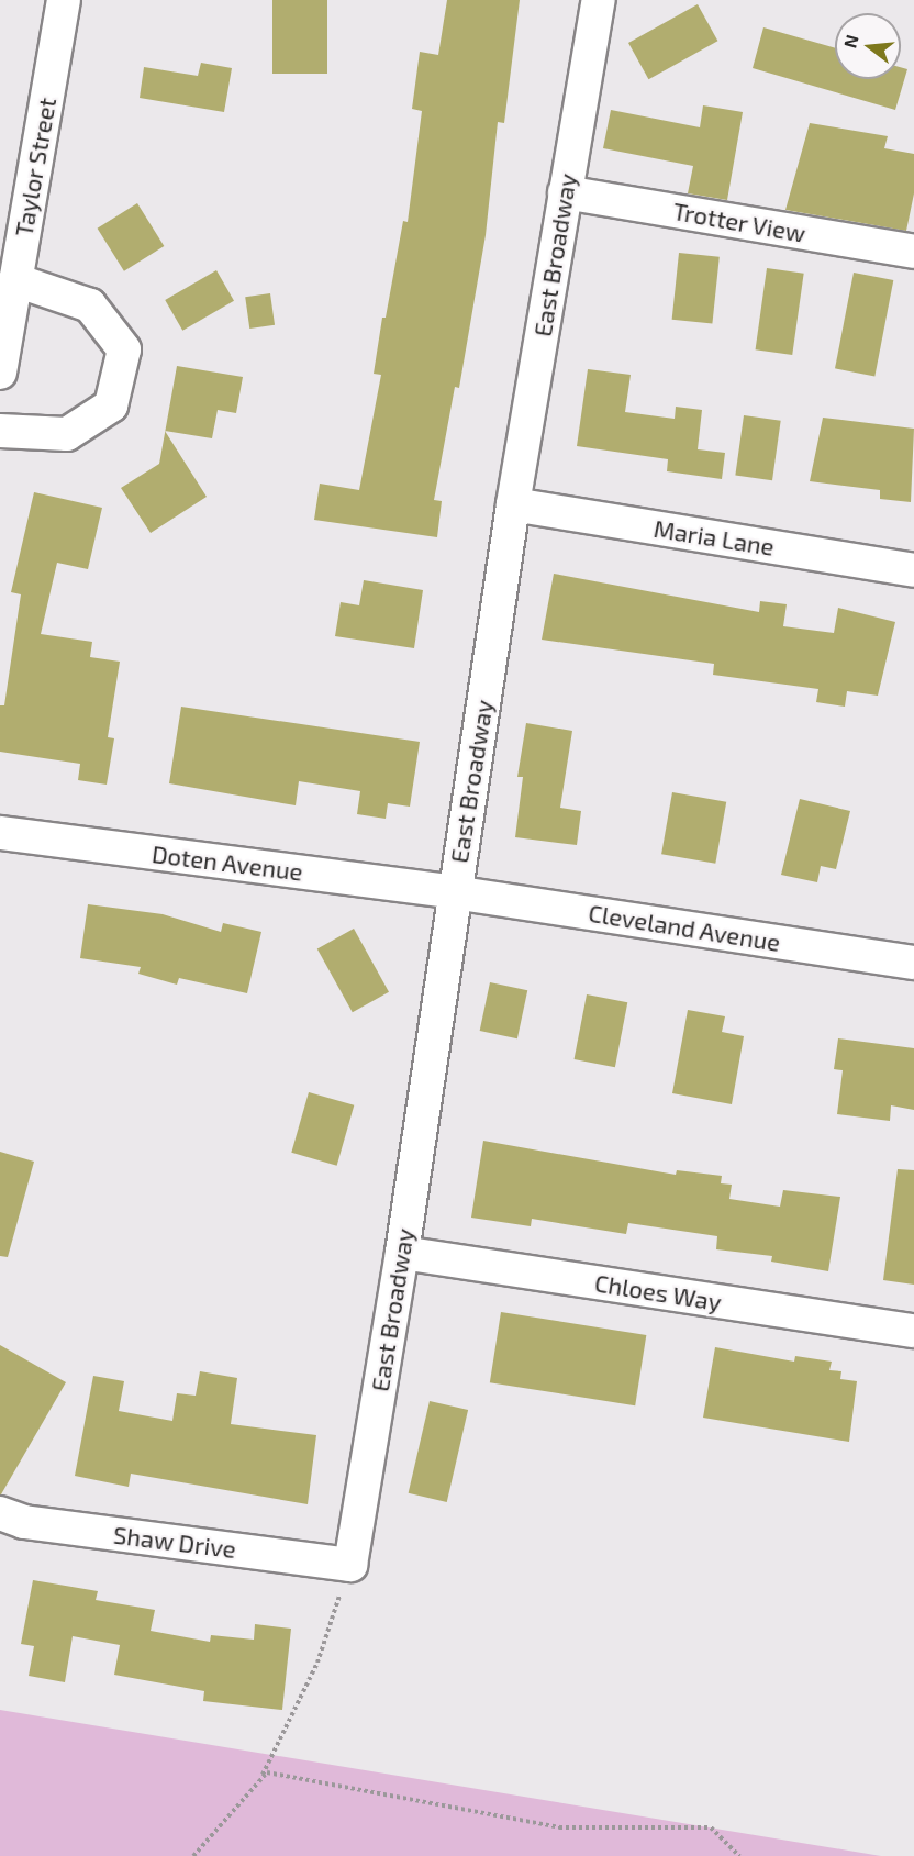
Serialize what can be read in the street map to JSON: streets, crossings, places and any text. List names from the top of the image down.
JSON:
{
  "streets": {
    "street": [
      "Taylor Street",
      "Trotter View",
      "East Broadway",
      "Maria Lane",
      "Doten Avenue",
      "Cleveland Avenue",
      "Chloes Way",
      "Shaw Drive"
    ]
  },
  "crossings": [
    ["Trotter View", "East Broadway"],
    ["East Broadway", "Maria Lane"],
    ["East Broadway", "Doten Avenue"],
    ["East Broadway", "Cleveland Avenue"],
    ["East Broadway", "Chloes Way"],
    ["East Broadway", "Shaw Drive"],
    ["Doten Avenue", "Cleveland Avenue"]
  ],
  "north": "left"
}
